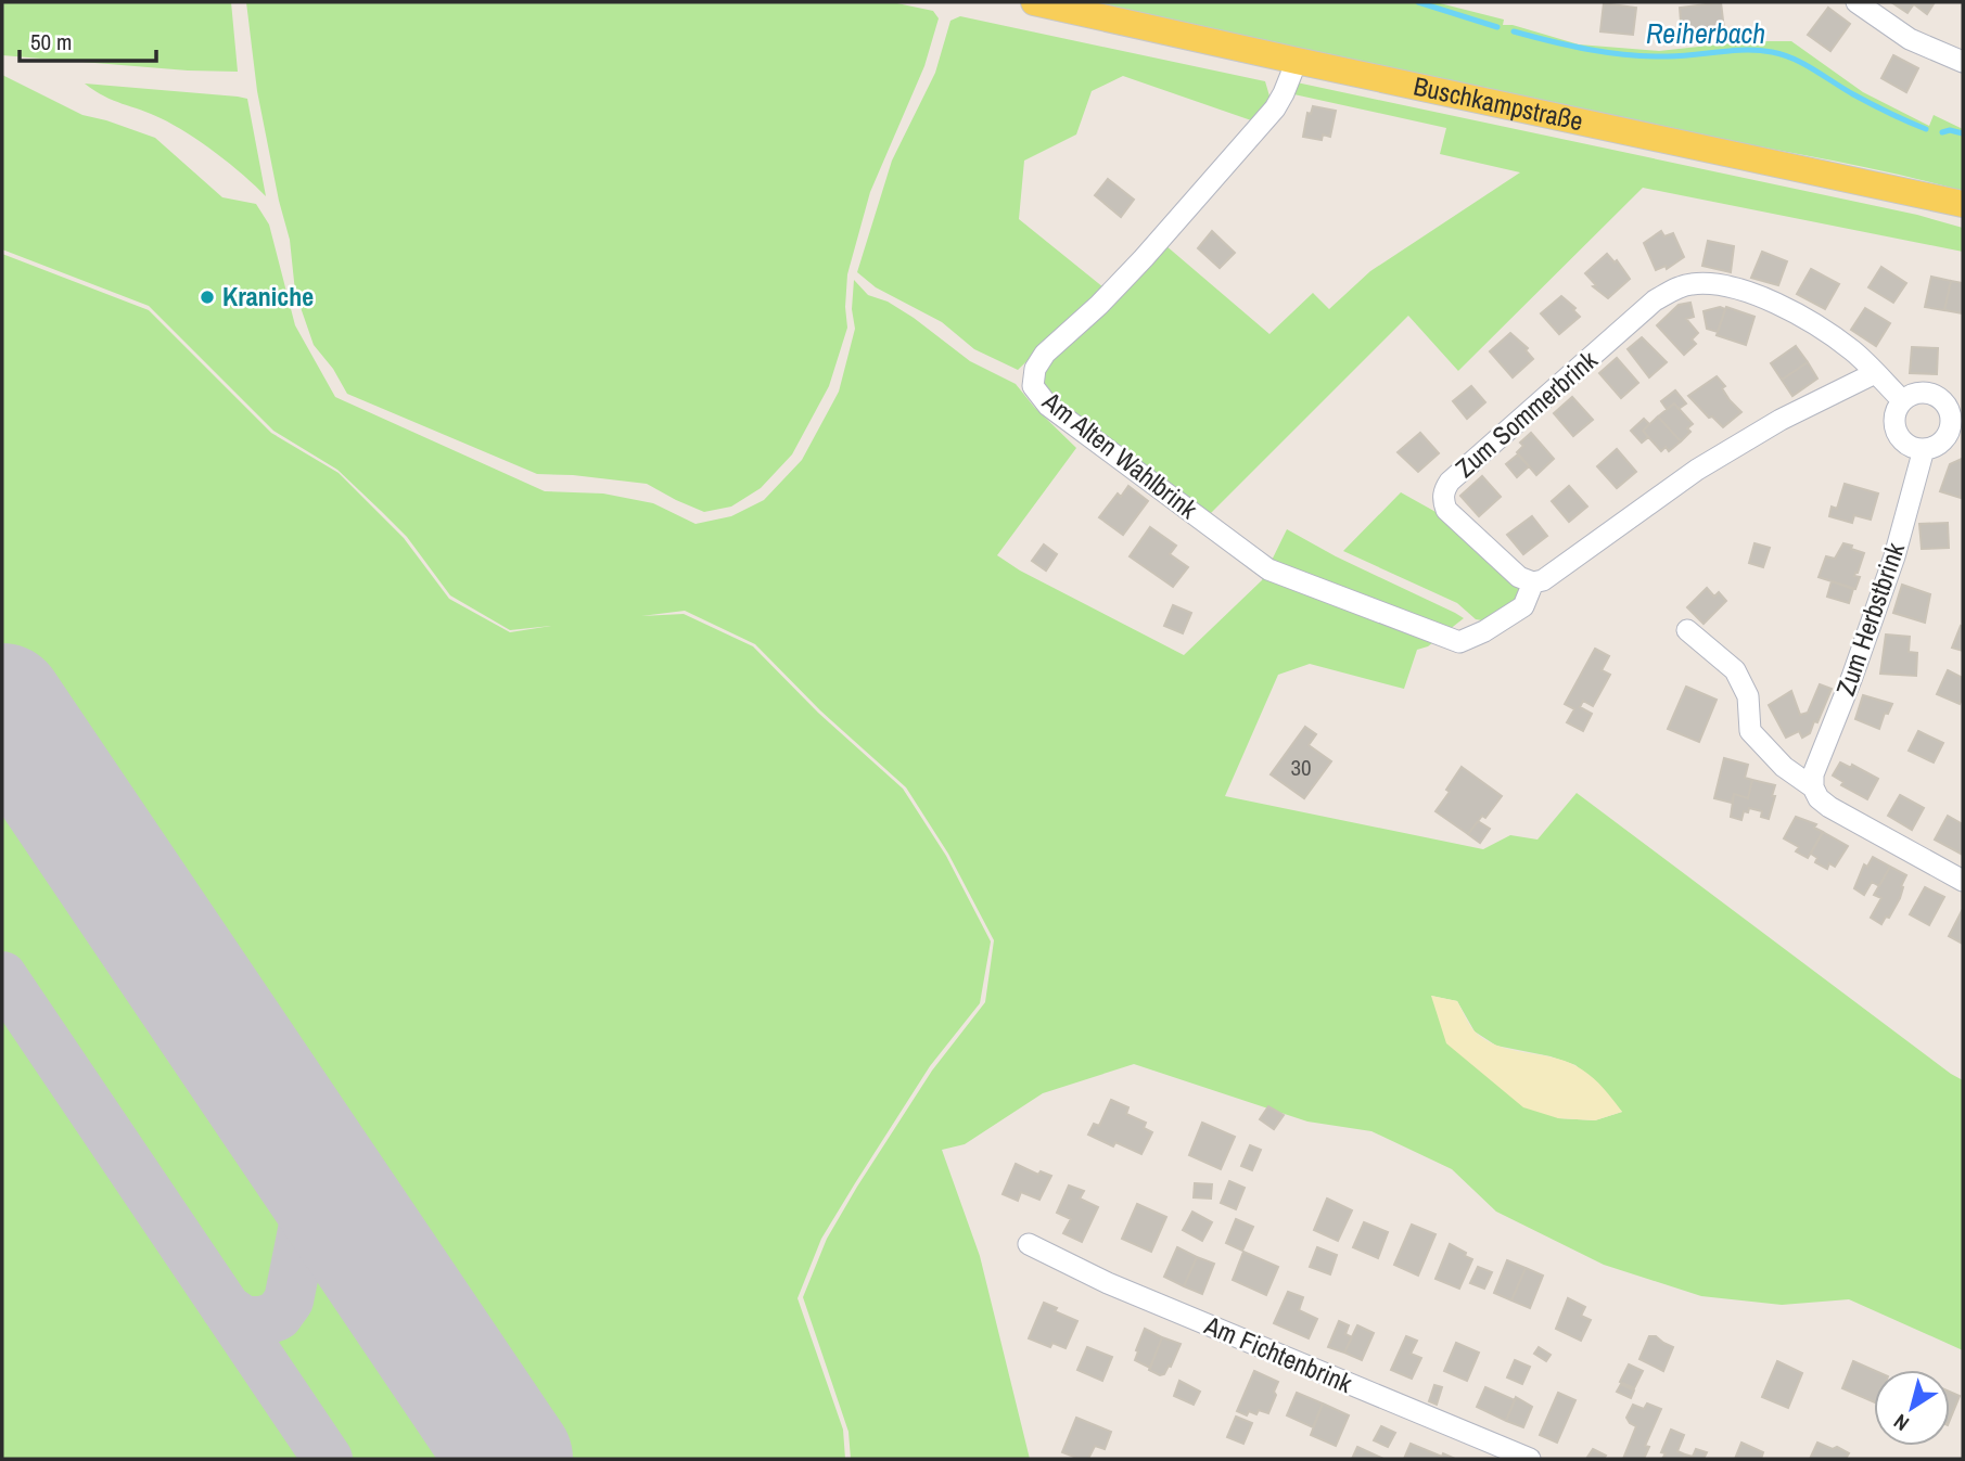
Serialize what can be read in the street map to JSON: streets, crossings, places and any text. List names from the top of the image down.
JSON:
{
  "streets": {
    "main road": ["Buschkampstraße"],
    "street": [
      "Zum Sommerbrink",
      "Am Alten Wahlbrink",
      "Zum Herbstbrink",
      "Am Fichtenbrink"
    ]
  },
  "crossings": [
    ["Buschkampstraße", "Am Alten Wahlbrink"],
    ["Zum Sommerbrink", "Am Alten Wahlbrink"],
    ["Zum Sommerbrink", "Zum Herbstbrink"]
  ],
  "water": ["Reiherbach"],
  "places": ["Kraniche"],
  "house_numbers": ["30"],
  "scale_bar": "50 m",
  "north": "bottom left"
}
